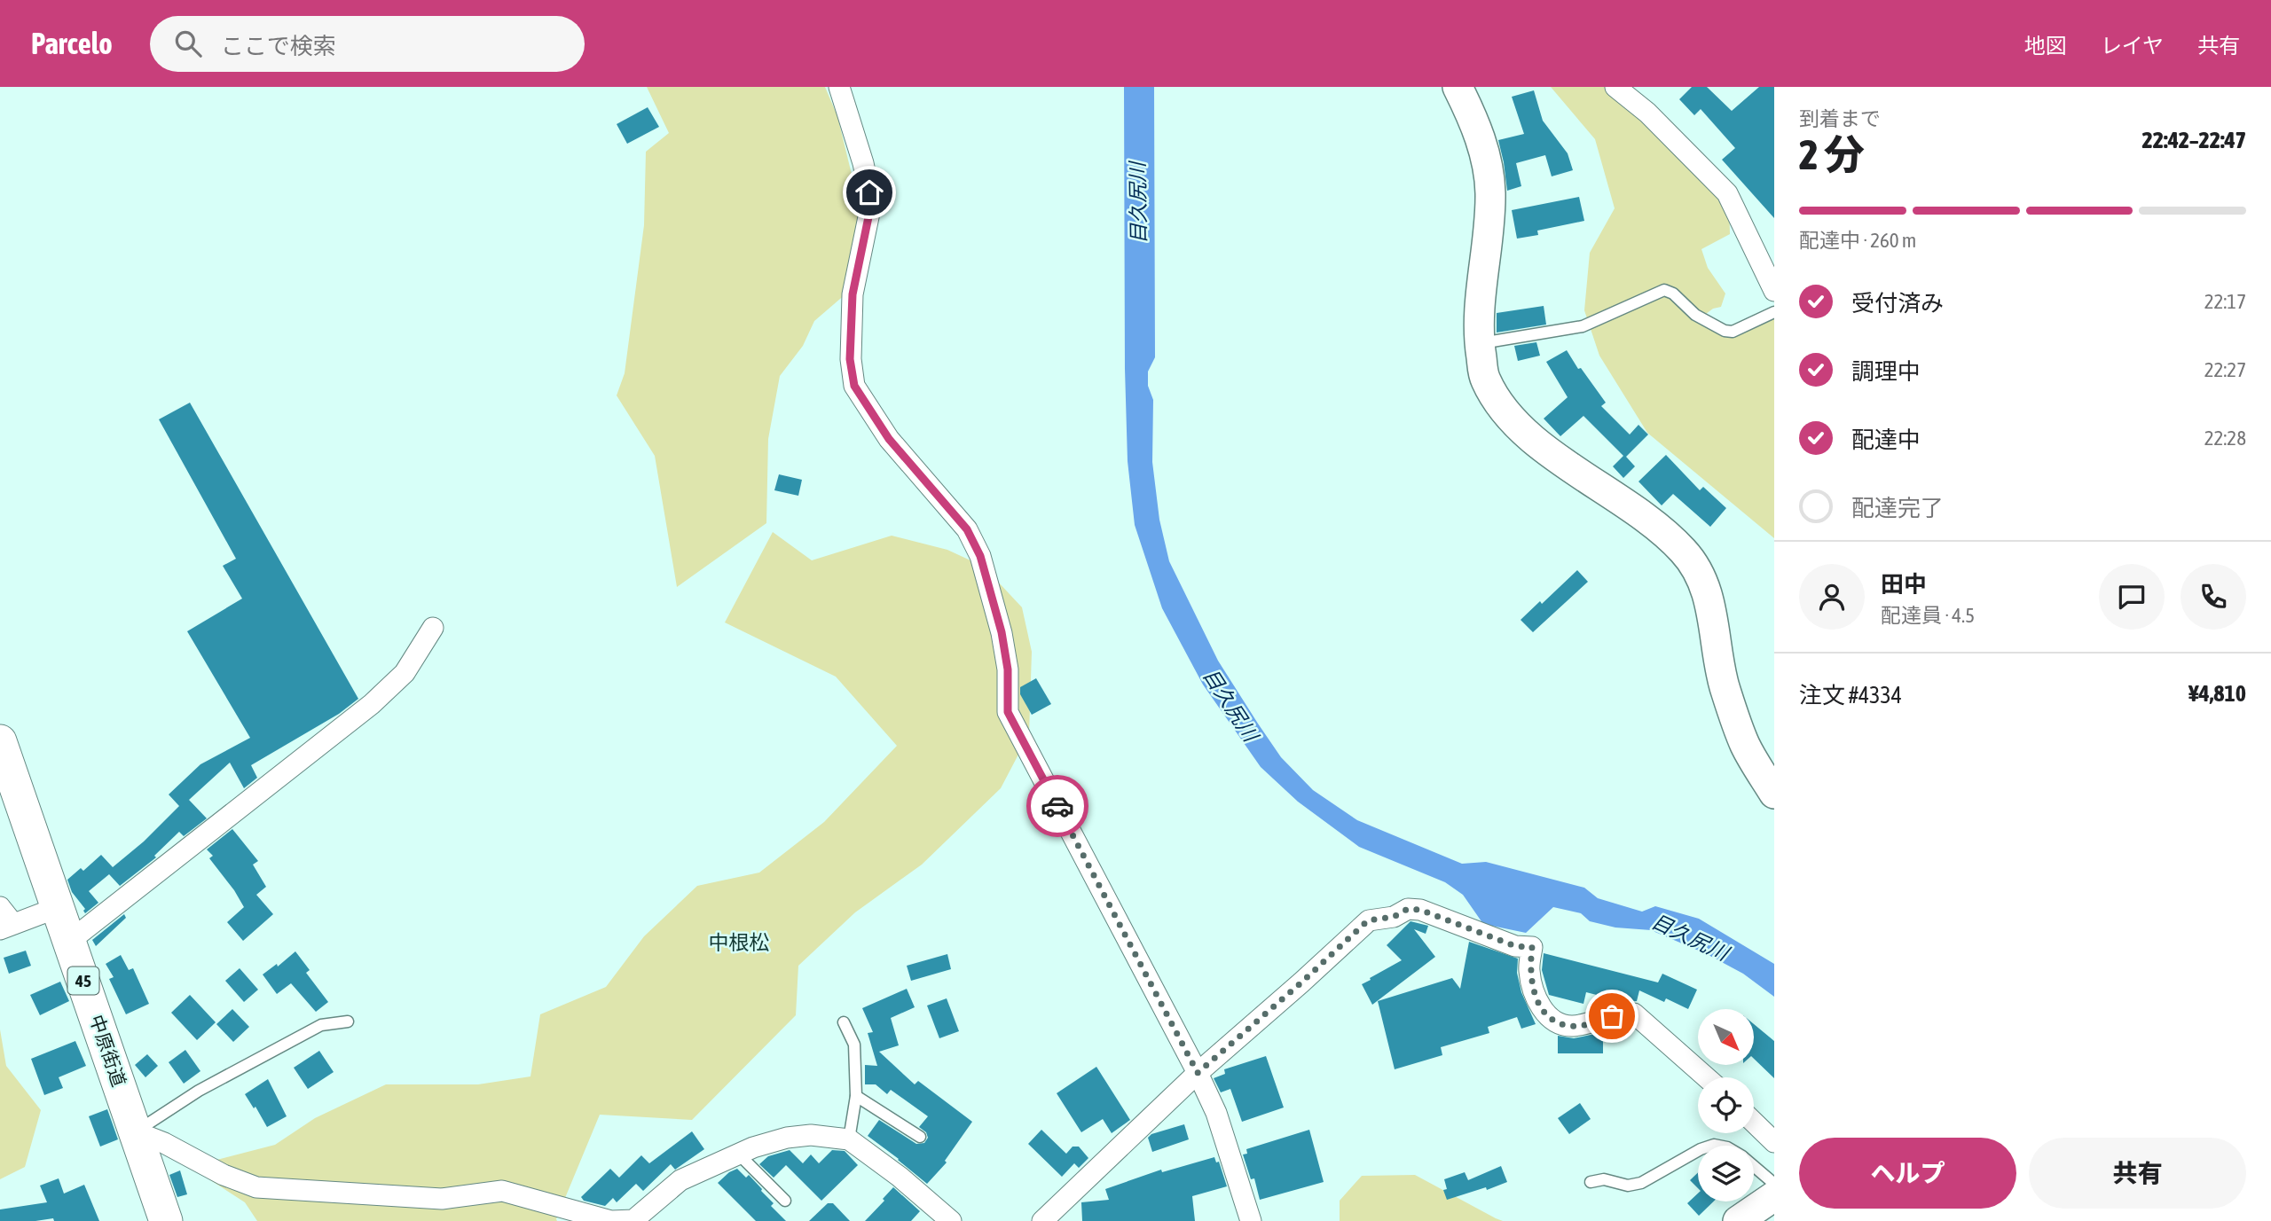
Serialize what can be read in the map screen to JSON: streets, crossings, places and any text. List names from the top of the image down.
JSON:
{
  "streets": {
    "main road": ["45", "中原街道"]
  },
  "districts": ["中根松"],
  "water": ["目久尻川"],
  "north": "bottom right",
  "page": {
    "header": "Parcelo",
    "search": "ここで検索",
    "nav": ["地図", "レイヤ", "共有"],
    "heading": ["2 分", "到着まで", "22:42–22:47"],
    "panel": [
      "田中",
      "配達員 · 4.5",
      "注文 #4334",
      "¥4,810"
    ],
    "bar": "配達中 · 260 m",
    "list": [
      ["受付済み", "22:17"],
      ["調理中", "22:27"],
      ["配達中", "22:28"],
      "配達完了"
    ],
    "buttons": ["ヘルプ", "共有"]
  }
}
